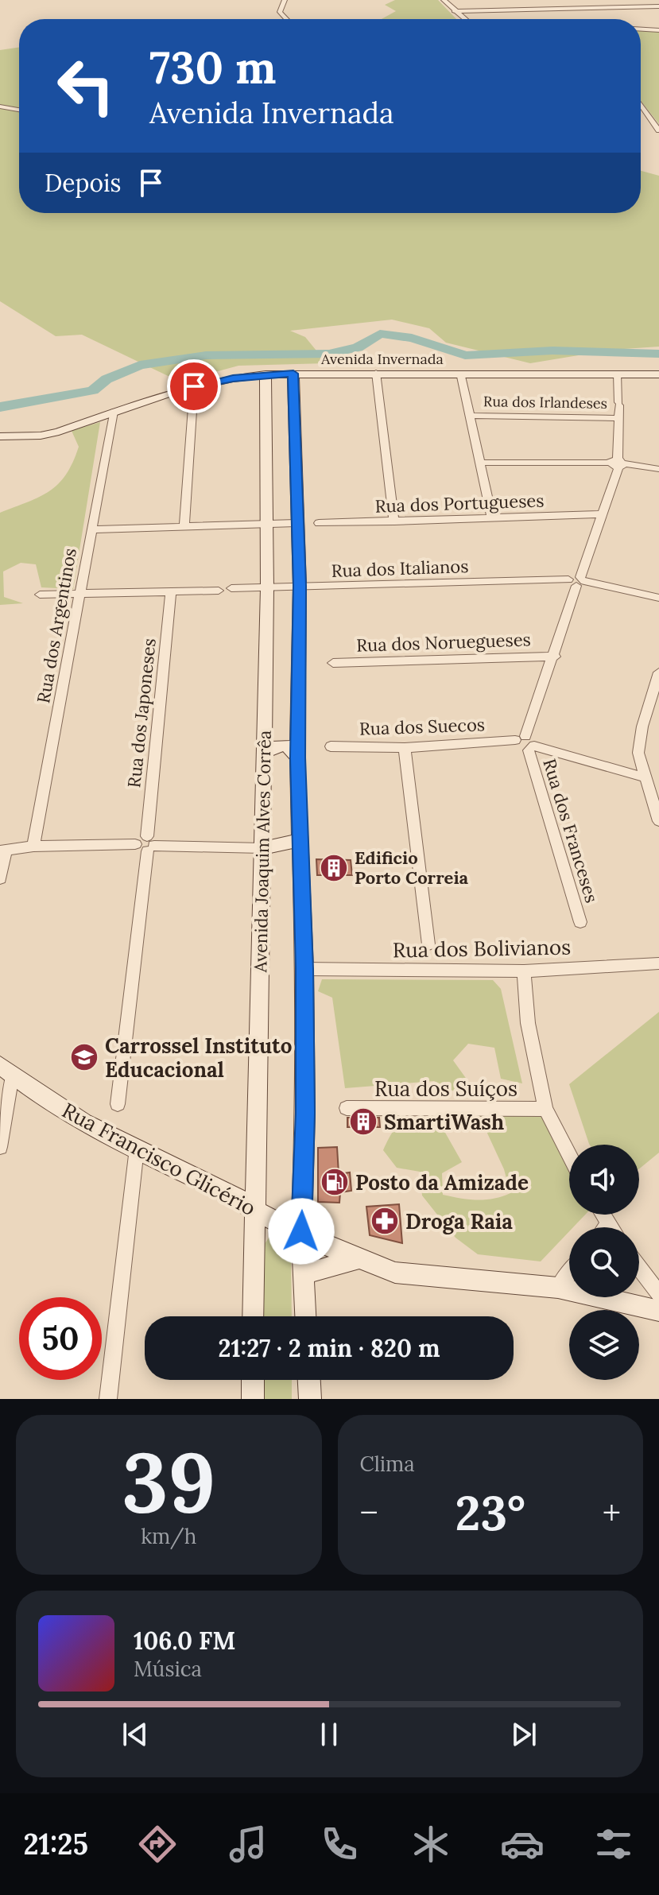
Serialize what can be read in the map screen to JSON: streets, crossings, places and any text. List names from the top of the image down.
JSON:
{
  "streets": {
    "main road": ["Avenida Invernada", "Avenida Joaquim Alves Corrêa", "Rua Francisco Glicério"],
    "street": [
      "Rua dos Irlandeses",
      "Rua dos Portugueses",
      "Rua dos Italianos",
      "Rua dos Argentinos",
      "Rua dos Noruegueses",
      "Rua dos Japoneses",
      "Rua dos Suecos",
      "Rua dos Franceses",
      "Rua dos Bolivianos",
      "Rua dos Suíços"
    ]
  },
  "crossings": [
    ["Avenida Invernada", "Rua dos Argentinos"],
    ["Avenida Invernada", "Avenida Joaquim Alves Corrêa"],
    ["Rua dos Italianos", "Avenida Joaquim Alves Corrêa"],
    ["Rua dos Suecos", "Rua dos Franceses"],
    ["Avenida Joaquim Alves Corrêa", "Rua dos Bolivianos"],
    ["Avenida Joaquim Alves Corrêa", "Rua Francisco Glicério"]
  ],
  "places": {
    "building": ["Edificio Porto Correia", "SmartiWash"],
    "school or university": ["Carrossel Instituto Educacional"],
    "fuel station": ["Posto da Amizade"],
    "pharmacy": ["Droga Raia"]
  },
  "page": {
    "turn": ["730 m", "Avenida Invernada"],
    "then": "Depois",
    "limit": "50",
    "trip": "21:27 · 2 min · 820 m",
    "tile": [
      ["39", "km/h"],
      "Clima"
    ],
    "heat": ["−", "23°", "+"],
    "song": ["106.0 FM", "Música"],
    "tabs": "21:25"
  }
}
